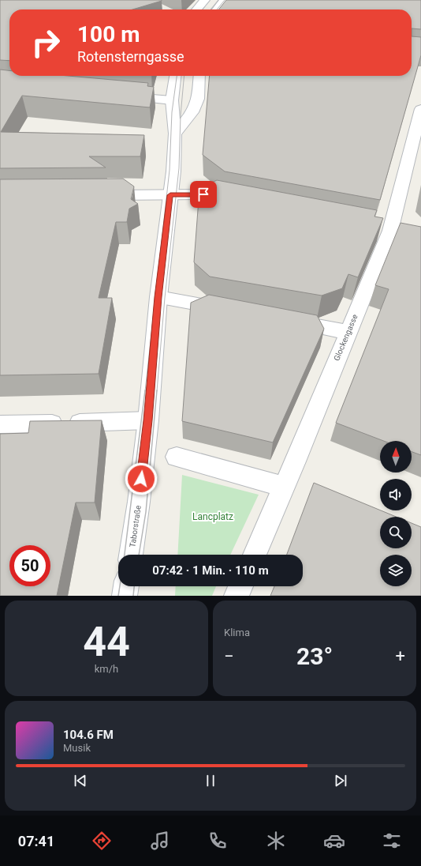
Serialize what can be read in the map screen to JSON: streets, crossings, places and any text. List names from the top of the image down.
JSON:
{
  "streets": {
    "street": ["Glockengasse", "Taborstraße"]
  },
  "parks": ["Lancplatz"],
  "north": "top",
  "page": {
    "turn": ["100 m", "Rotensterngasse"],
    "limit": "50",
    "trip": "07:42 · 1 Min. · 110 m",
    "tile": [
      ["44", "km/h"],
      "Klima"
    ],
    "heat": ["−", "23°", "+"],
    "song": ["104.6 FM", "Musik"],
    "tabs": "07:41"
  }
}
